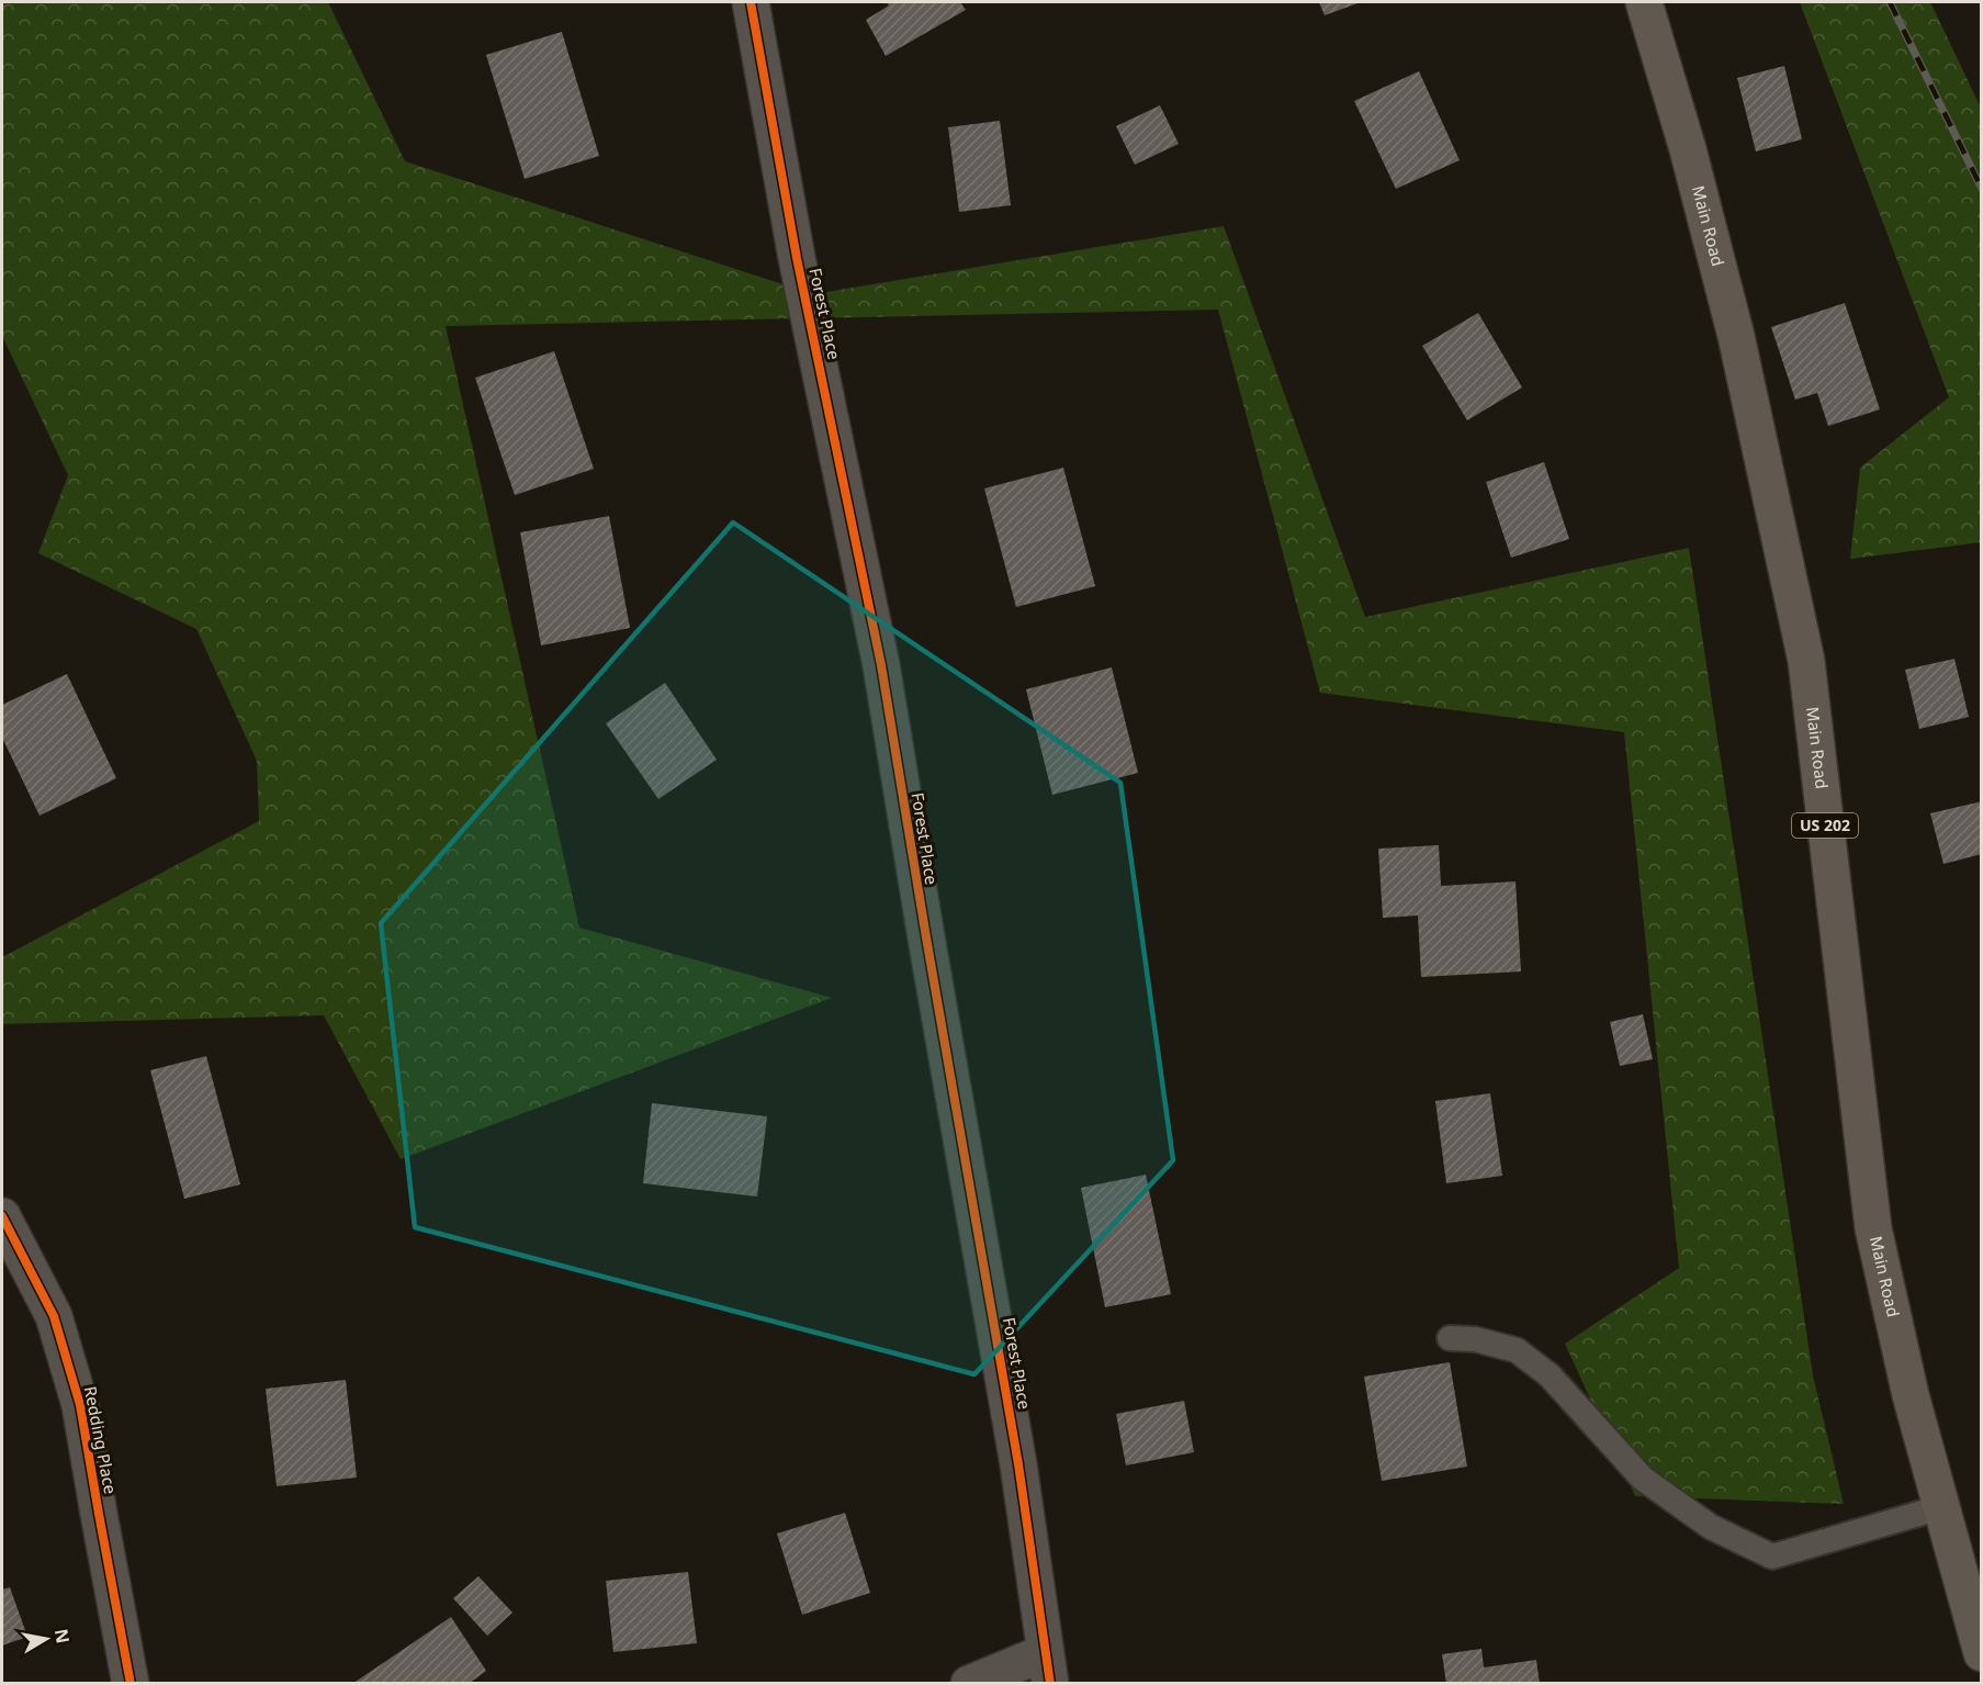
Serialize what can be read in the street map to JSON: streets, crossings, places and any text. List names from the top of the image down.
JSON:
{
  "streets": {
    "main road": ["Main Road", "US 202"],
    "street": ["Forest Place", "Redding Place"]
  },
  "north": "right"
}
